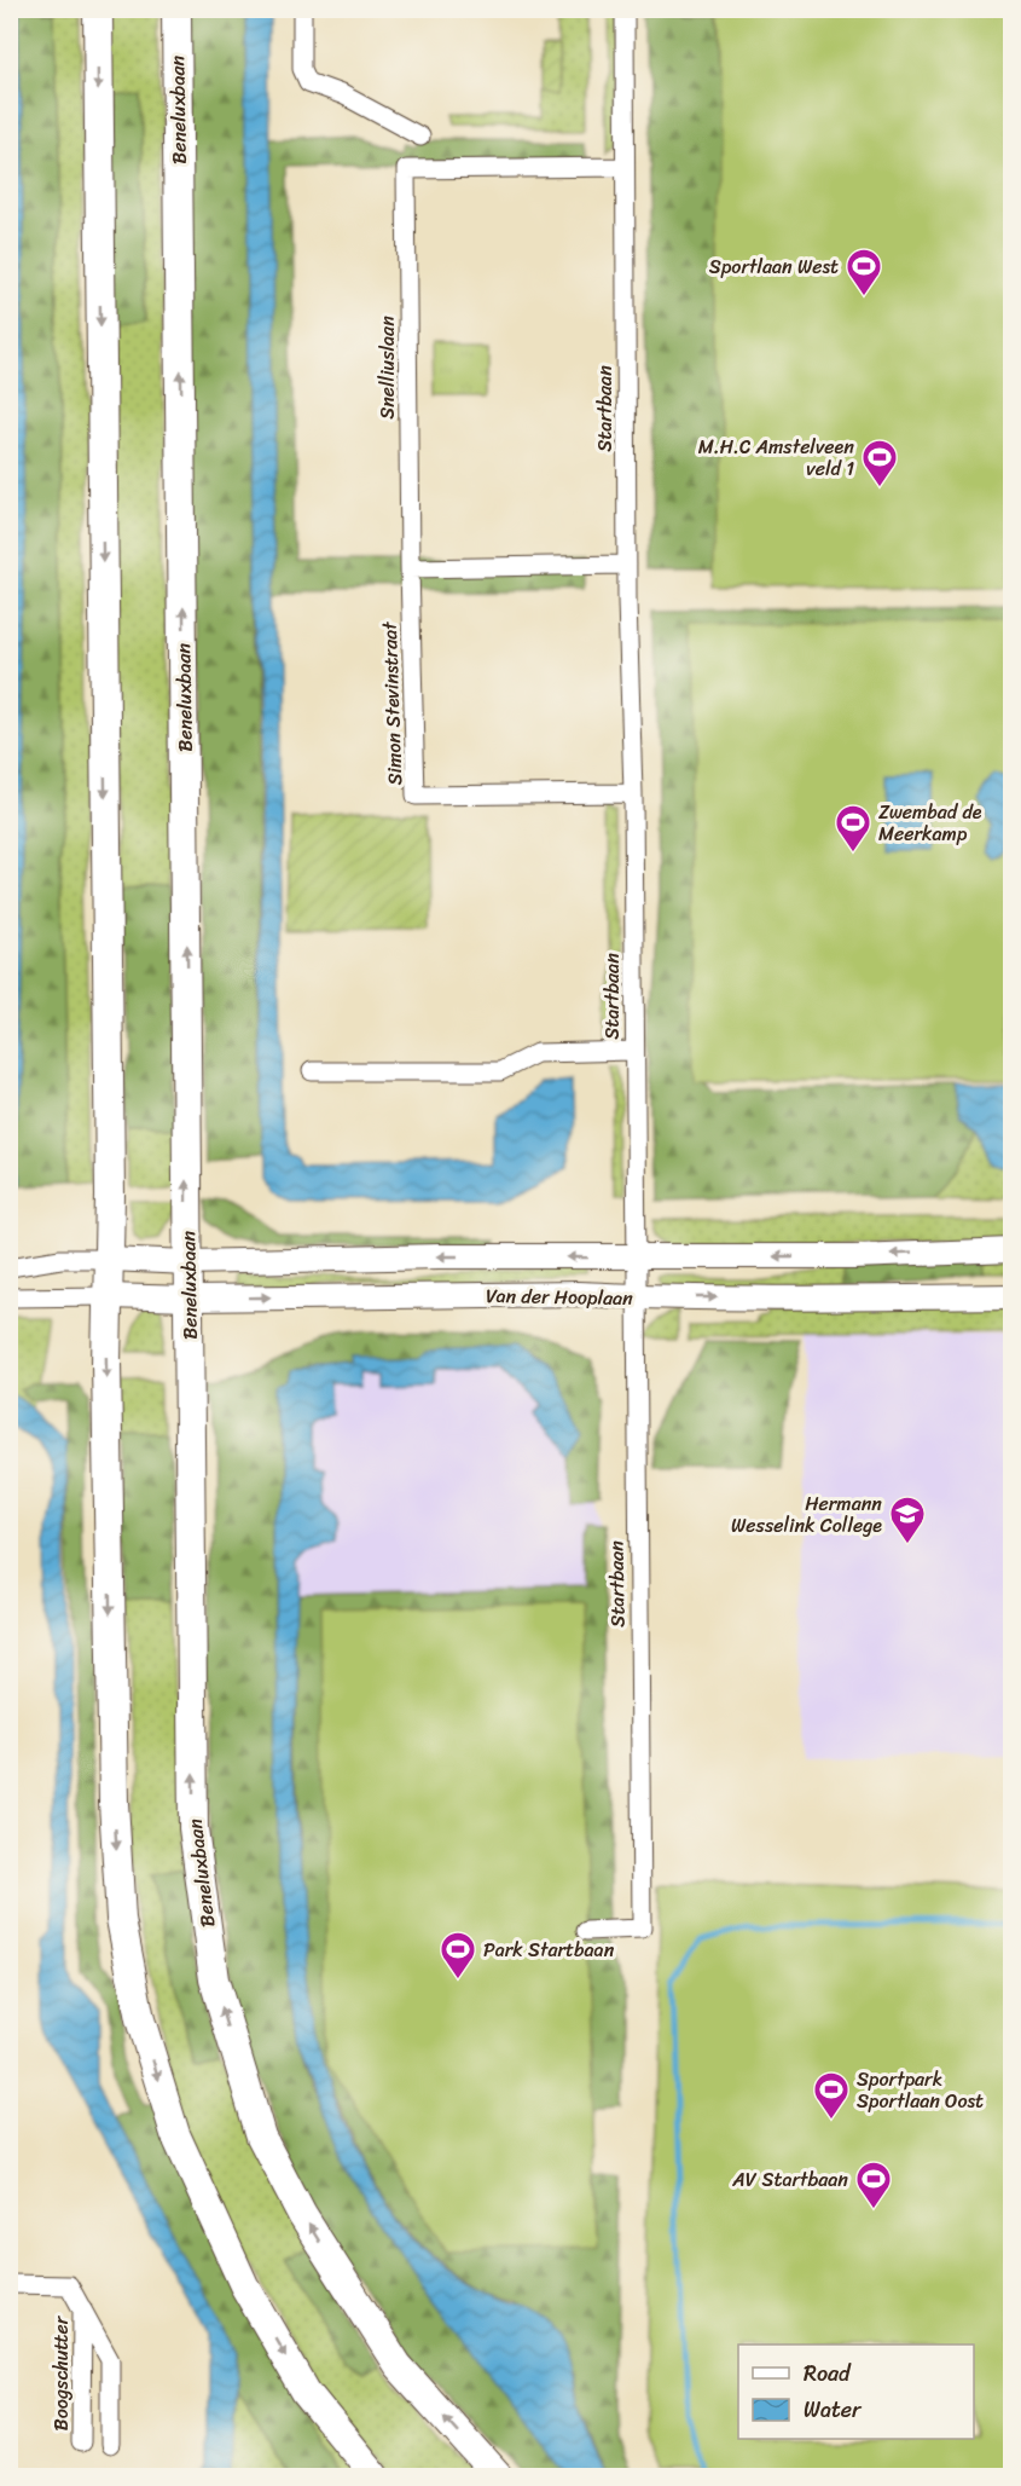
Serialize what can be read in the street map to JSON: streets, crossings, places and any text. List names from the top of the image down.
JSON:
{
  "streets": {
    "main road": ["Beneluxbaan"],
    "street": [
      "Snelliuslaan",
      "Startbaan",
      "Simon Stevinstraat",
      "Van der Hooplaan",
      "Boogschutter"
    ]
  },
  "crossings": [
    ["Beneluxbaan", "Van der Hooplaan"],
    ["Snelliuslaan", "Startbaan"],
    ["Snelliuslaan", "Simon Stevinstraat"],
    ["Startbaan", "Simon Stevinstraat"],
    ["Startbaan", "Van der Hooplaan"]
  ],
  "places": {
    "sports": [
      "Sportlaan West",
      "M.H.C Amstelveen veld 1",
      "Zwembad de Meerkamp",
      "Park Startbaan",
      "Sportpark Sportlaan Oost",
      "AV Startbaan"
    ],
    "school or university": ["Hermann Wesselink College"]
  },
  "legend": ["Road", "Water"]
}
